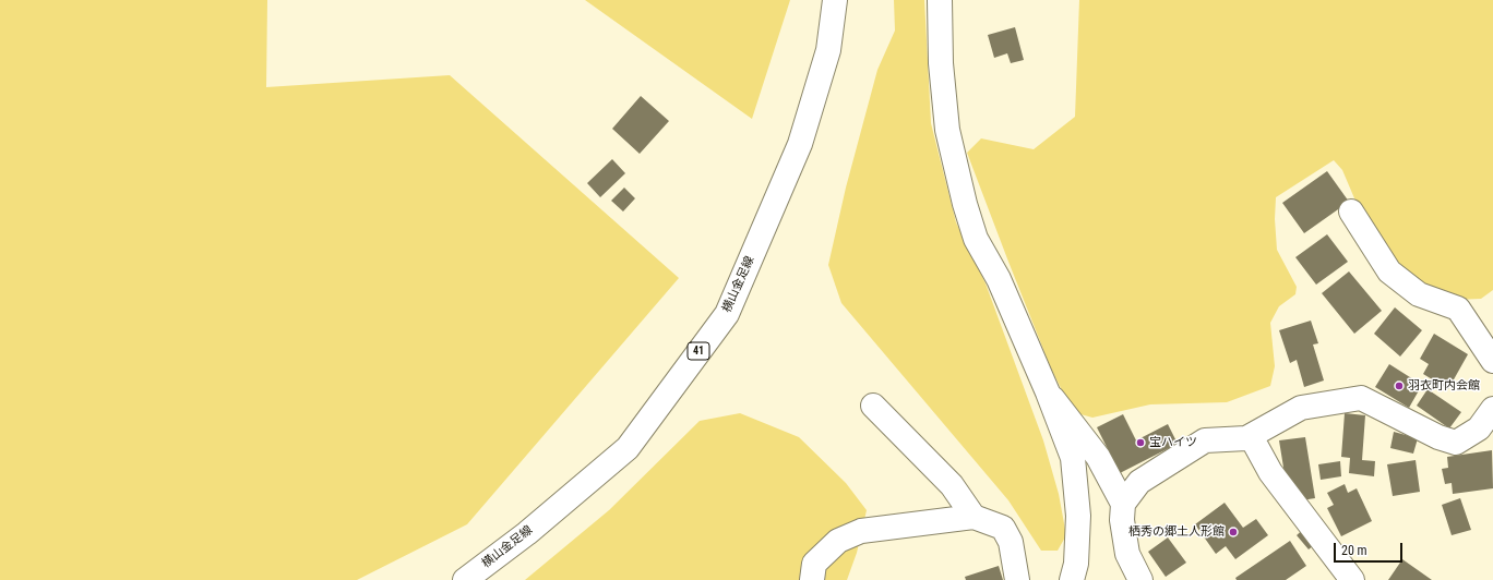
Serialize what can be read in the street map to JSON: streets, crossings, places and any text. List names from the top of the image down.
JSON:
{
  "streets": {
    "street": ["横山金足線", "41"]
  },
  "places": ["羽衣町内会館", "宝ハイツ", "栖秀の郷土人形館"],
  "scale_bar": "20 m"
}
